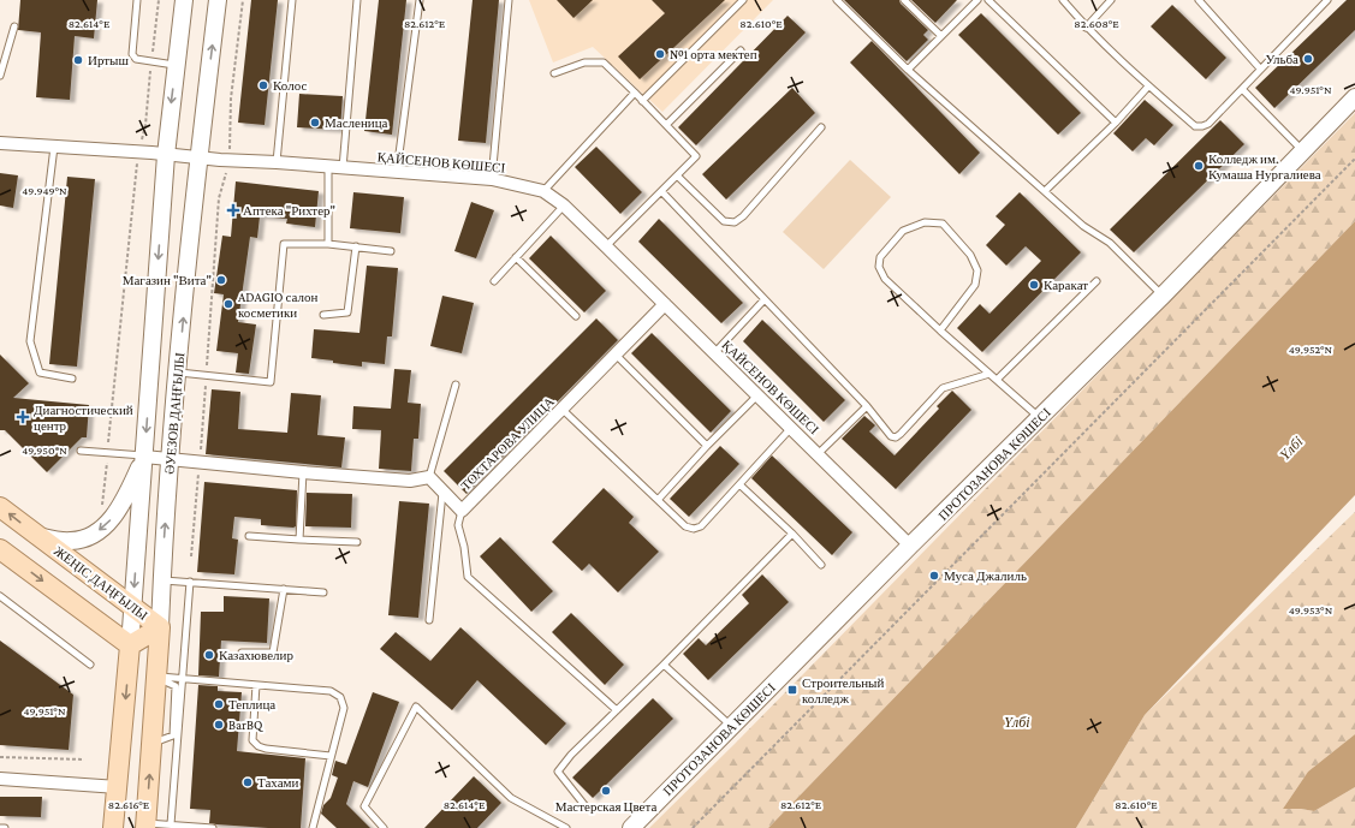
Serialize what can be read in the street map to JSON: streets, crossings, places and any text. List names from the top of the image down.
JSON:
{
  "streets": {
    "main road": ["ӘУЕЗОВ ДАҢҒЫЛЫ", "ПРОТОЗАНОВА КӨШЕСІ", "ЖЕҢІС ДАҢҒЫЛЫ"],
    "street": ["ҚАЙСЕНОВ КӨШЕСІ", "ТОХТАРОВА УЛИЦА"]
  },
  "crossings": [
    ["ҚАЙСЕНОВ КӨШЕСІ", "ӘУЕЗОВ ДАҢҒЫЛЫ"],
    ["ҚАЙСЕНОВ КӨШЕСІ", "ТОХТАРОВА УЛИЦА"],
    ["ҚАЙСЕНОВ КӨШЕСІ", "ПРОТОЗАНОВА КӨШЕСІ"],
    ["ӘУЕЗОВ ДАҢҒЫЛЫ", "ЖЕҢІС ДАҢҒЫЛЫ"]
  ],
  "water": ["Үлбі"],
  "places": {
    "other": [
      "№1 орта мектеп",
      "Ульба",
      "Иртыш",
      "Колос",
      "Масленица",
      "Колледж им. Кумаша Нургалиева",
      "Магазин \"Вита\"",
      "Каракат",
      "ADAGIO салон косметики",
      "Муса Джалиль",
      "Казахювелир",
      "Теплица",
      "BarBQ",
      "Тахами",
      "Мастерская Цвета"
    ],
    "health": ["Аптека \"Рихтер\"", "Диагностический центр"],
    "transit": ["Строительный колледж"]
  },
  "coordinates": [
    "82.614°E",
    "82.612°E",
    "82.610°E",
    "82.608°E",
    "49.951°N",
    "49.949°N",
    "49.952°N",
    "49.950°N",
    "49.953°N",
    "82.616°E"
  ]
}
